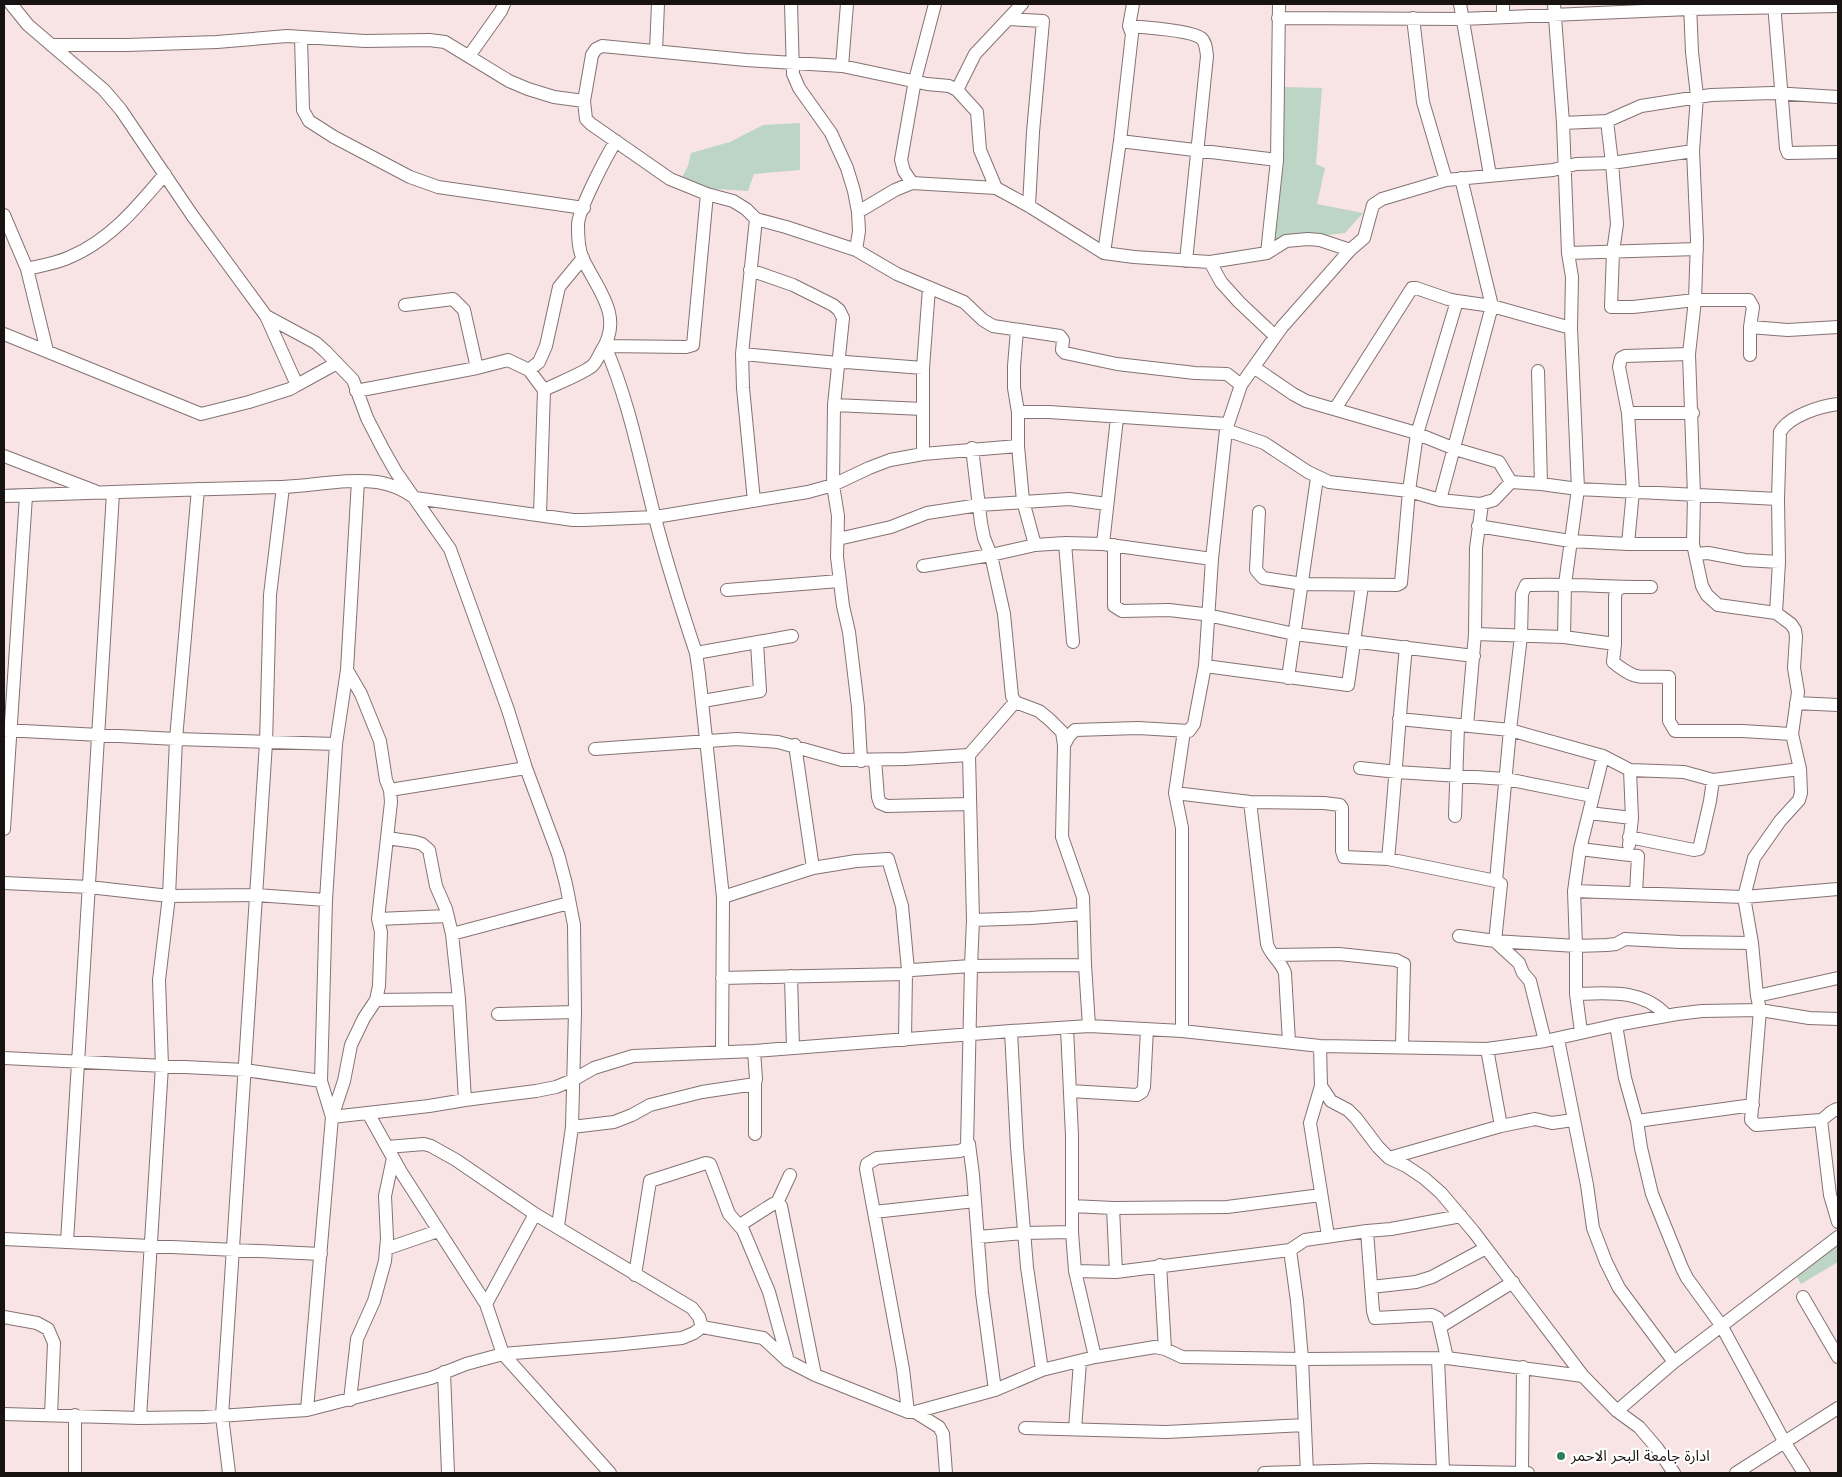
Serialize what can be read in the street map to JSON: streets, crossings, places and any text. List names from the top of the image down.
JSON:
{
  "places": ["ادارة جامعة البحر الاحمر"]
}
